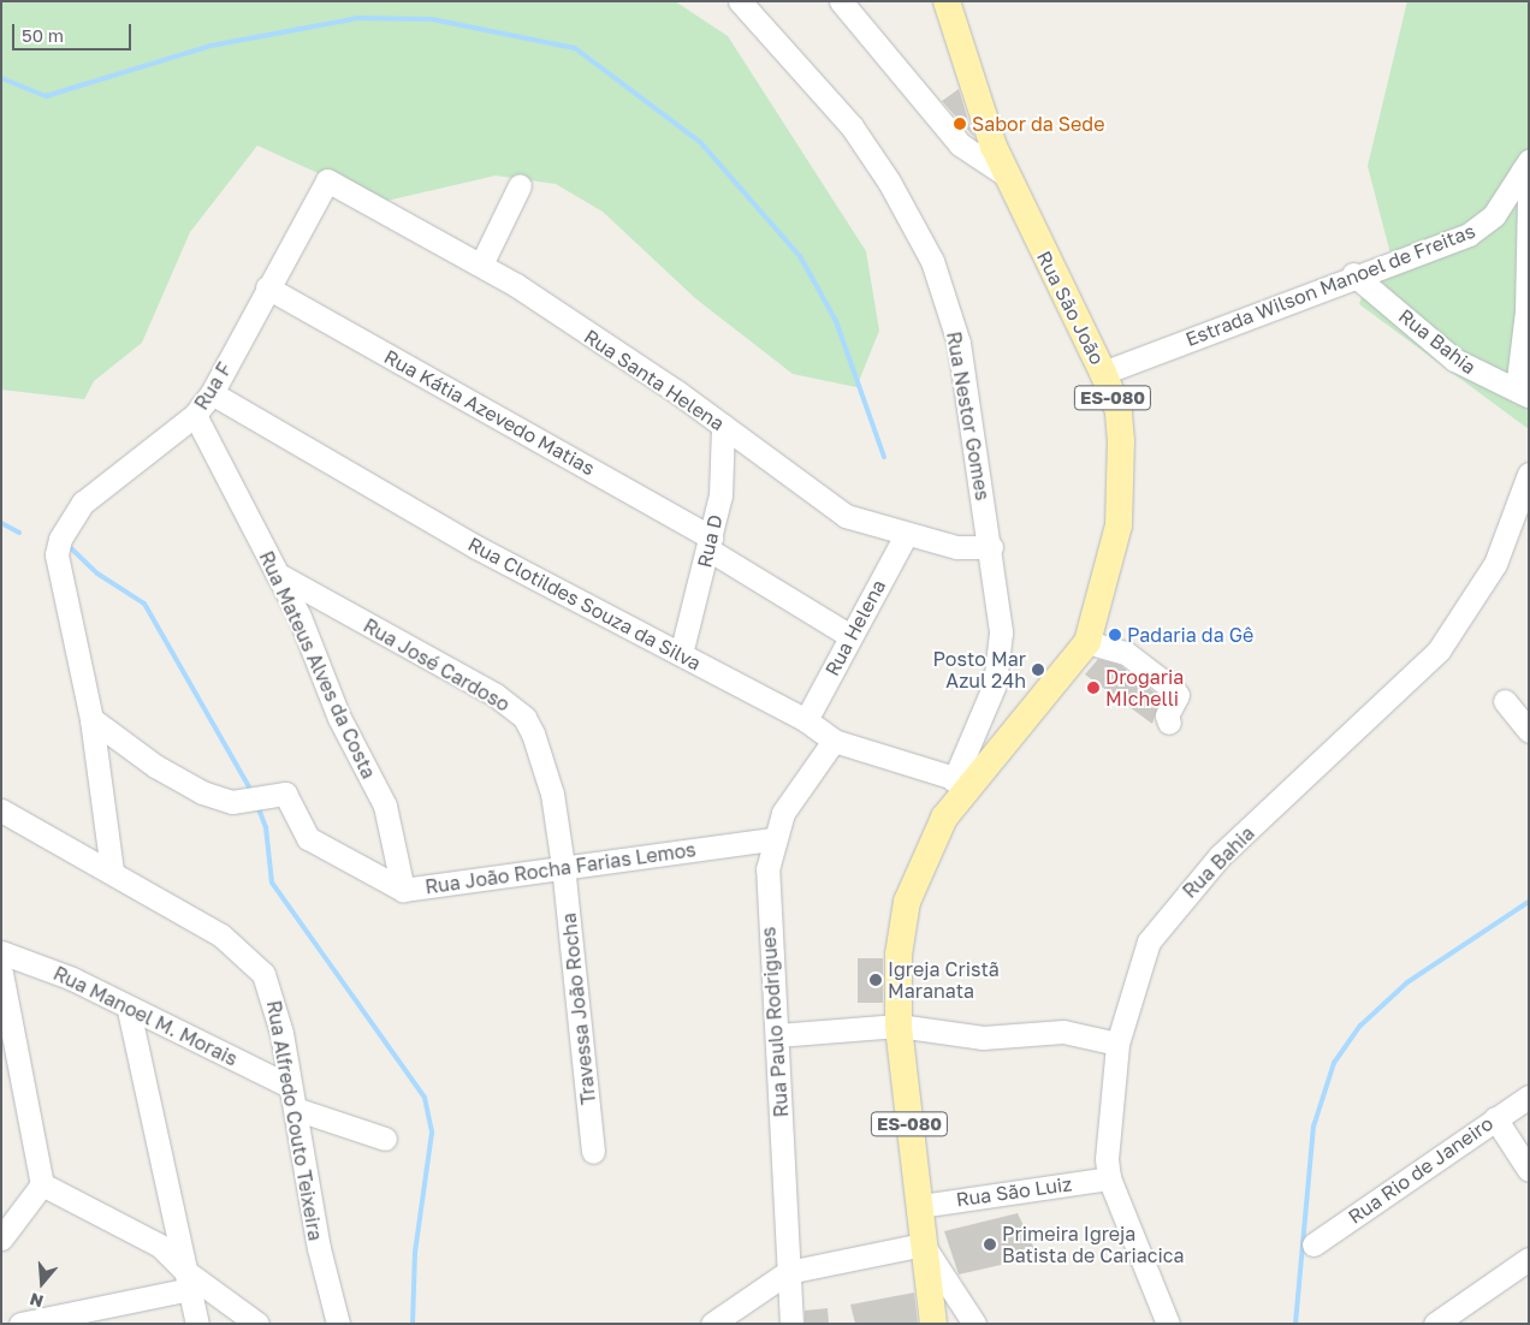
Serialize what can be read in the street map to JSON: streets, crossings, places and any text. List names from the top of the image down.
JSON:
{
  "streets": {
    "main road": ["Rua São João", "ES-080"],
    "street": [
      "Estrada Wilson Manoel de Freitas",
      "Rua Bahia",
      "Rua Santa Helena",
      "Rua F",
      "Rua Kátia Azevedo Matias",
      "Rua Nestor Gomes",
      "Rua D",
      "Rua Clotildes Souza da Silva",
      "Rua Helena",
      "Rua Mateus Alves da Costa",
      "Rua José Cardoso",
      "Rua João Rocha Farias Lemos",
      "Travessa João Rocha",
      "Rua Manoel M. Morais",
      "Rua Paulo Rodrigues",
      "Rua Alfredo Couto Teixeira",
      "Rua Rio de Janeiro",
      "Rua São Luiz"
    ]
  },
  "crossings": [
    ["Estrada Wilson Manoel de Freitas", "Rua São João"],
    ["Estrada Wilson Manoel de Freitas", "Rua Bahia"],
    ["Rua São João", "ES-080"],
    ["Rua São João", "Rua Nestor Gomes"],
    ["Rua São João", "Rua Clotildes Souza da Silva"],
    ["Rua Bahia", "Rua São Luiz"],
    ["Rua Santa Helena", "Rua F"],
    ["Rua Santa Helena", "Rua Nestor Gomes"],
    ["Rua Santa Helena", "Rua D"],
    ["Rua Santa Helena", "Rua Helena"],
    ["Rua F", "Rua Kátia Azevedo Matias"],
    ["Rua F", "Rua Clotildes Souza da Silva"],
    ["Rua F", "Rua Mateus Alves da Costa"],
    ["Rua F", "Rua João Rocha Farias Lemos"],
    ["ES-080", "Rua Nestor Gomes"],
    ["ES-080", "Rua Clotildes Souza da Silva"],
    ["ES-080", "Rua São Luiz"],
    ["Rua Kátia Azevedo Matias", "Rua D"],
    ["Rua Kátia Azevedo Matias", "Rua Helena"],
    ["Rua Nestor Gomes", "Rua Clotildes Souza da Silva"],
    ["Rua D", "Rua Clotildes Souza da Silva"],
    ["Rua Clotildes Souza da Silva", "Rua Helena"],
    ["Rua Clotildes Souza da Silva", "Rua Paulo Rodrigues"],
    ["Rua Mateus Alves da Costa", "Rua José Cardoso"],
    ["Rua Mateus Alves da Costa", "Rua João Rocha Farias Lemos"],
    ["Rua José Cardoso", "Rua João Rocha Farias Lemos"],
    ["Rua José Cardoso", "Travessa João Rocha"],
    ["Rua João Rocha Farias Lemos", "Travessa João Rocha"],
    ["Rua João Rocha Farias Lemos", "Rua Paulo Rodrigues"],
    ["Rua Manoel M. Morais", "Rua Alfredo Couto Teixeira"]
  ],
  "places": [
    "Sabor da Sede",
    "Padaria da Gê",
    "Posto Mar Azul 24h",
    "Drogaria MIchelli",
    "Igreja Cristã Maranata",
    "Primeira Igreja Batista de Cariacica"
  ],
  "scale_bar": "50 m",
  "north": "bottom"
}
